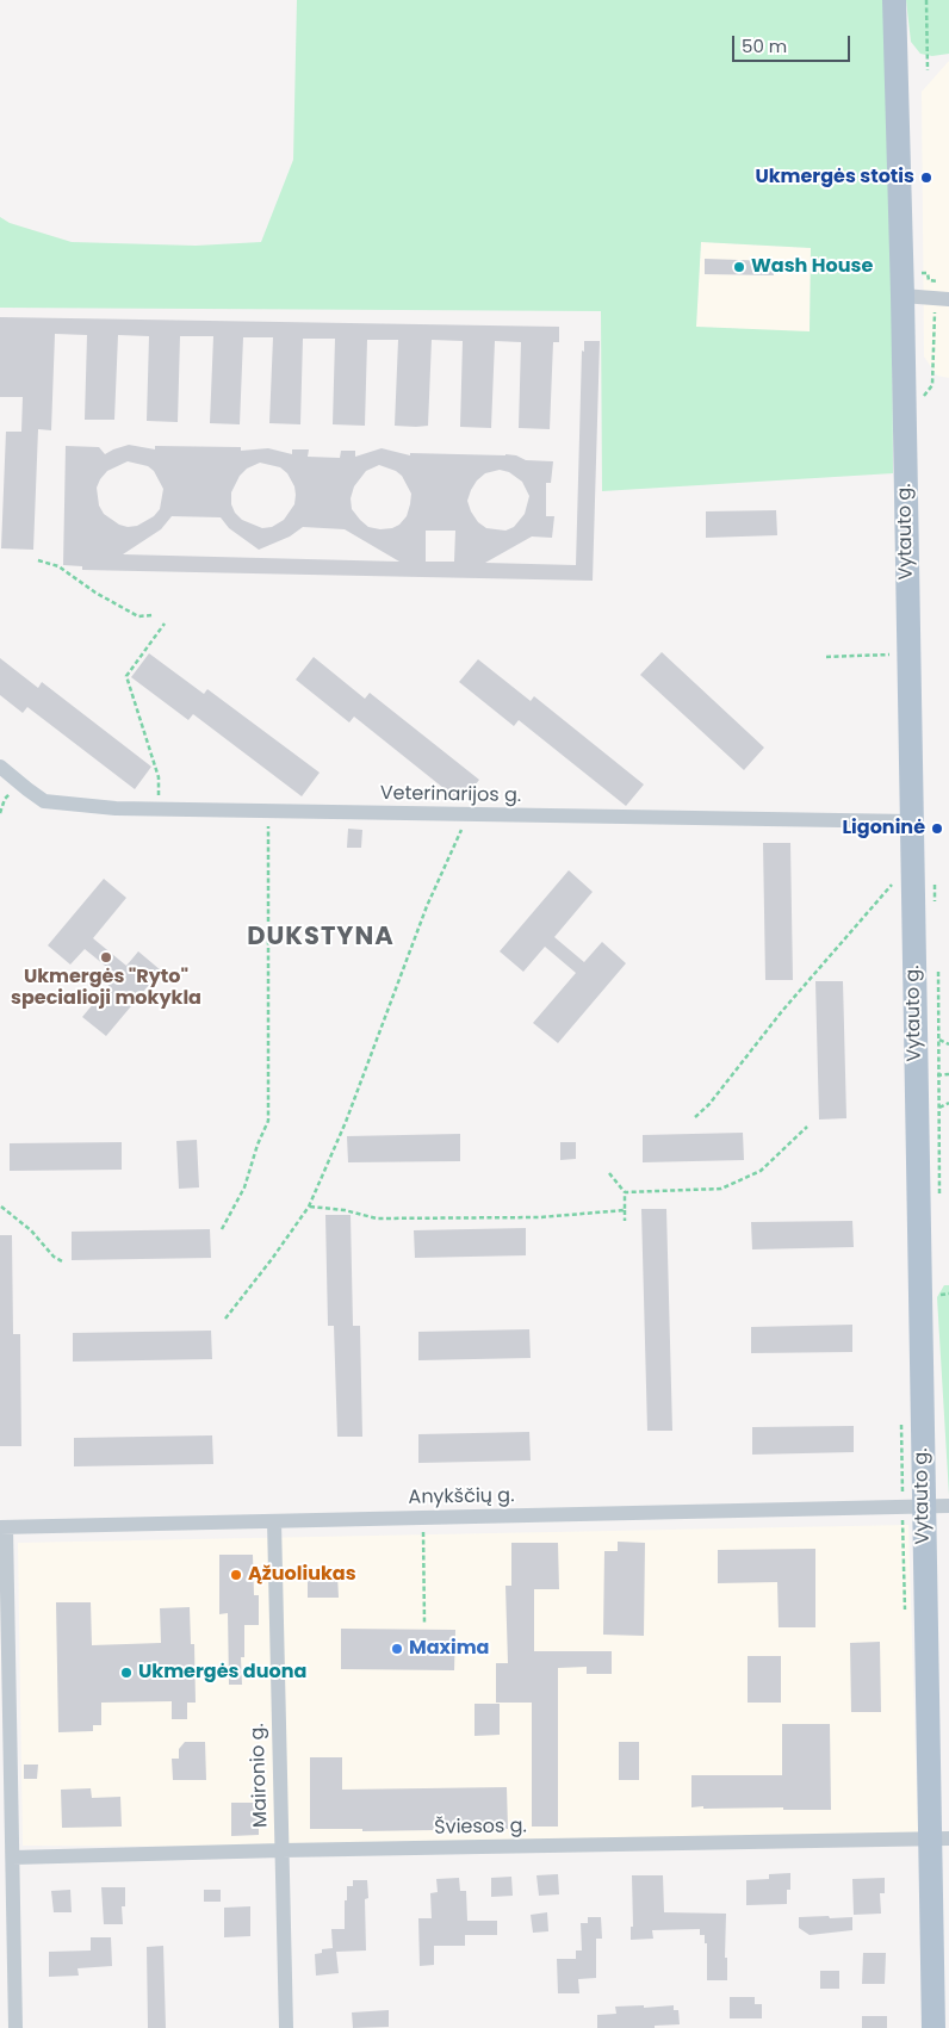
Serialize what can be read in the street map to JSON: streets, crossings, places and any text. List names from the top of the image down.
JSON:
{
  "streets": {
    "main road": ["Vytauto g."],
    "street": [
      "Veterinarijos g.",
      "Anykščių g.",
      "Maironio g.",
      "Šviesos g."
    ]
  },
  "crossings": [
    ["Vytauto g.", "Veterinarijos g."],
    ["Vytauto g.", "Anykščių g."],
    ["Vytauto g.", "Šviesos g."],
    ["Anykščių g.", "Maironio g."],
    ["Maironio g.", "Šviesos g."]
  ],
  "districts": ["DUKSTYNA"],
  "places": [
    "Ukmergės stotis",
    "Wash House",
    "Ligoninė",
    "Ukmergės \"Ryto\" specialioji mokykla",
    "Ąžuoliukas",
    "Maxima",
    "Ukmergės duona"
  ],
  "scale_bar": "50 m"
}
